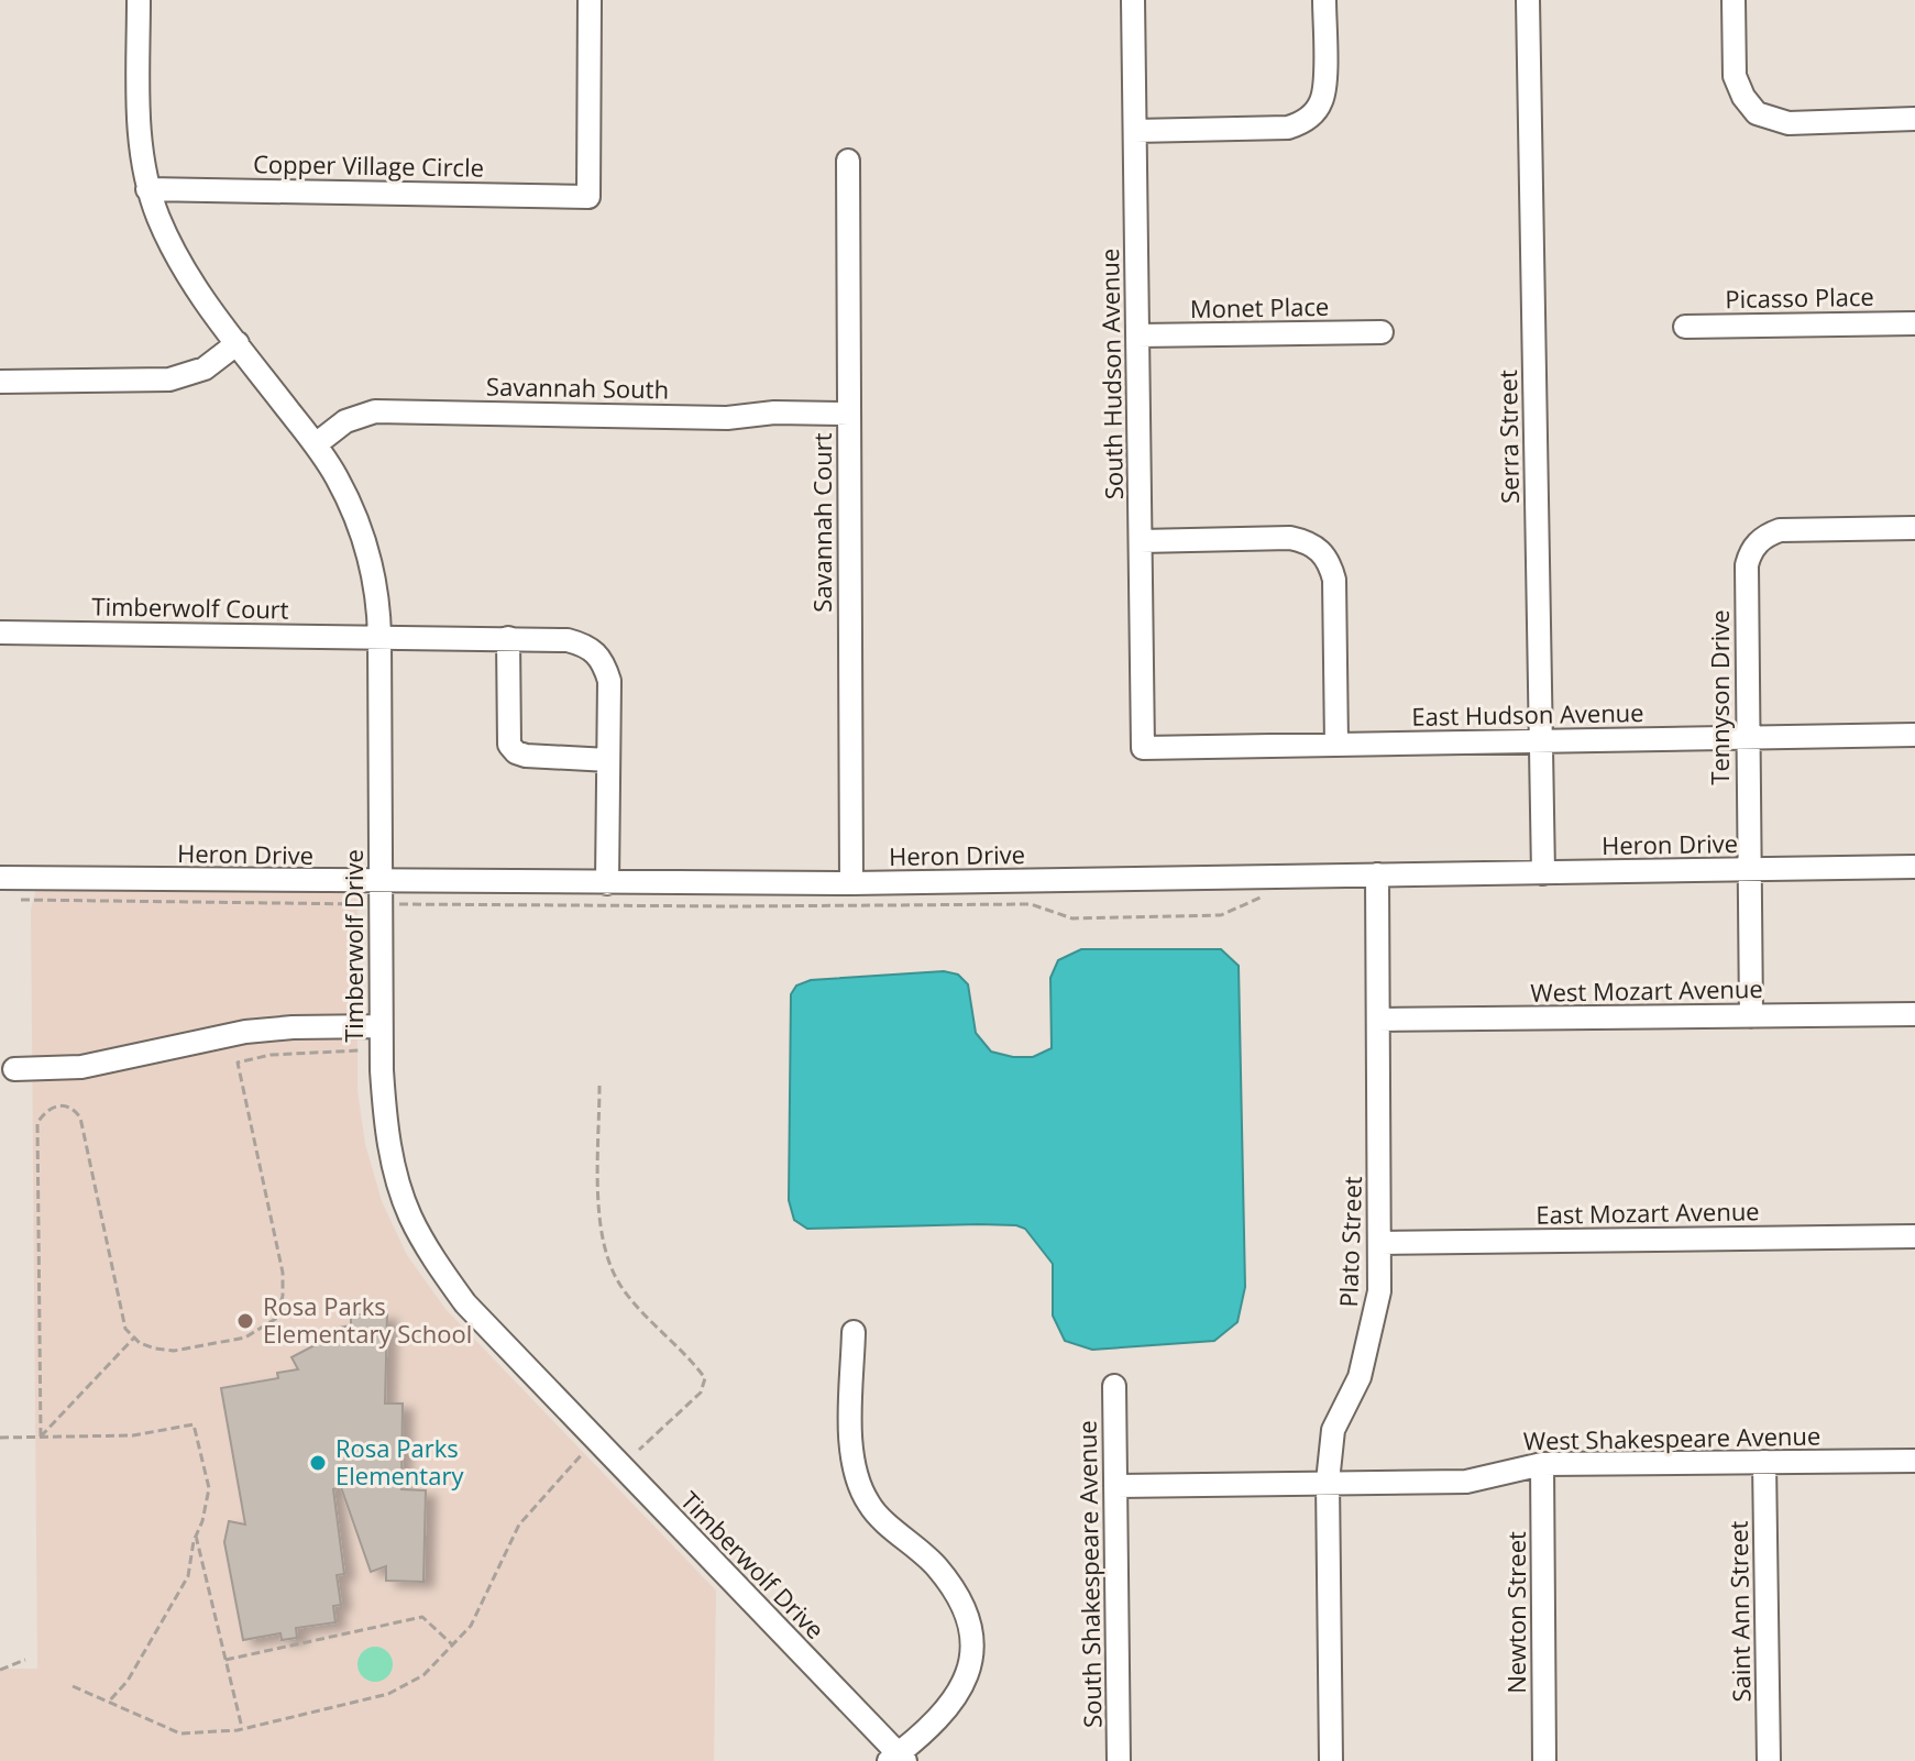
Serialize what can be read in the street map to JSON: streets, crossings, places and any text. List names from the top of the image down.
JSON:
{
  "streets": {
    "street": [
      "Copper Village Circle",
      "Picasso Place",
      "Monet Place",
      "South Hudson Avenue",
      "Savannah South",
      "Serra Street",
      "Savannah Court",
      "Timberwolf Court",
      "Tennyson Drive",
      "East Hudson Avenue",
      "Heron Drive",
      "Timberwolf Drive",
      "West Mozart Avenue",
      "East Mozart Avenue",
      "Plato Street",
      "West Shakespeare Avenue",
      "South Shakespeare Avenue",
      "Saint Ann Street",
      "Newton Street"
    ]
  },
  "crossings": [
    ["Copper Village Circle", "Timberwolf Drive"],
    ["Monet Place", "South Hudson Avenue"],
    ["South Hudson Avenue", "East Hudson Avenue"],
    ["Savannah South", "Savannah Court"],
    ["Savannah South", "Timberwolf Drive"],
    ["Serra Street", "East Hudson Avenue"],
    ["Serra Street", "Heron Drive"],
    ["Savannah Court", "Heron Drive"],
    ["Timberwolf Court", "Timberwolf Drive"],
    ["Tennyson Drive", "East Hudson Avenue"],
    ["Tennyson Drive", "Heron Drive"],
    ["Tennyson Drive", "West Mozart Avenue"],
    ["Heron Drive", "Timberwolf Drive"],
    ["Heron Drive", "Plato Street"],
    ["West Mozart Avenue", "Plato Street"],
    ["East Mozart Avenue", "Plato Street"],
    ["Plato Street", "West Shakespeare Avenue"],
    ["West Shakespeare Avenue", "South Shakespeare Avenue"],
    ["West Shakespeare Avenue", "Saint Ann Street"],
    ["West Shakespeare Avenue", "Newton Street"]
  ],
  "places": ["Rosa Parks Elementary School", "Rosa Parks Elementary"]
}
